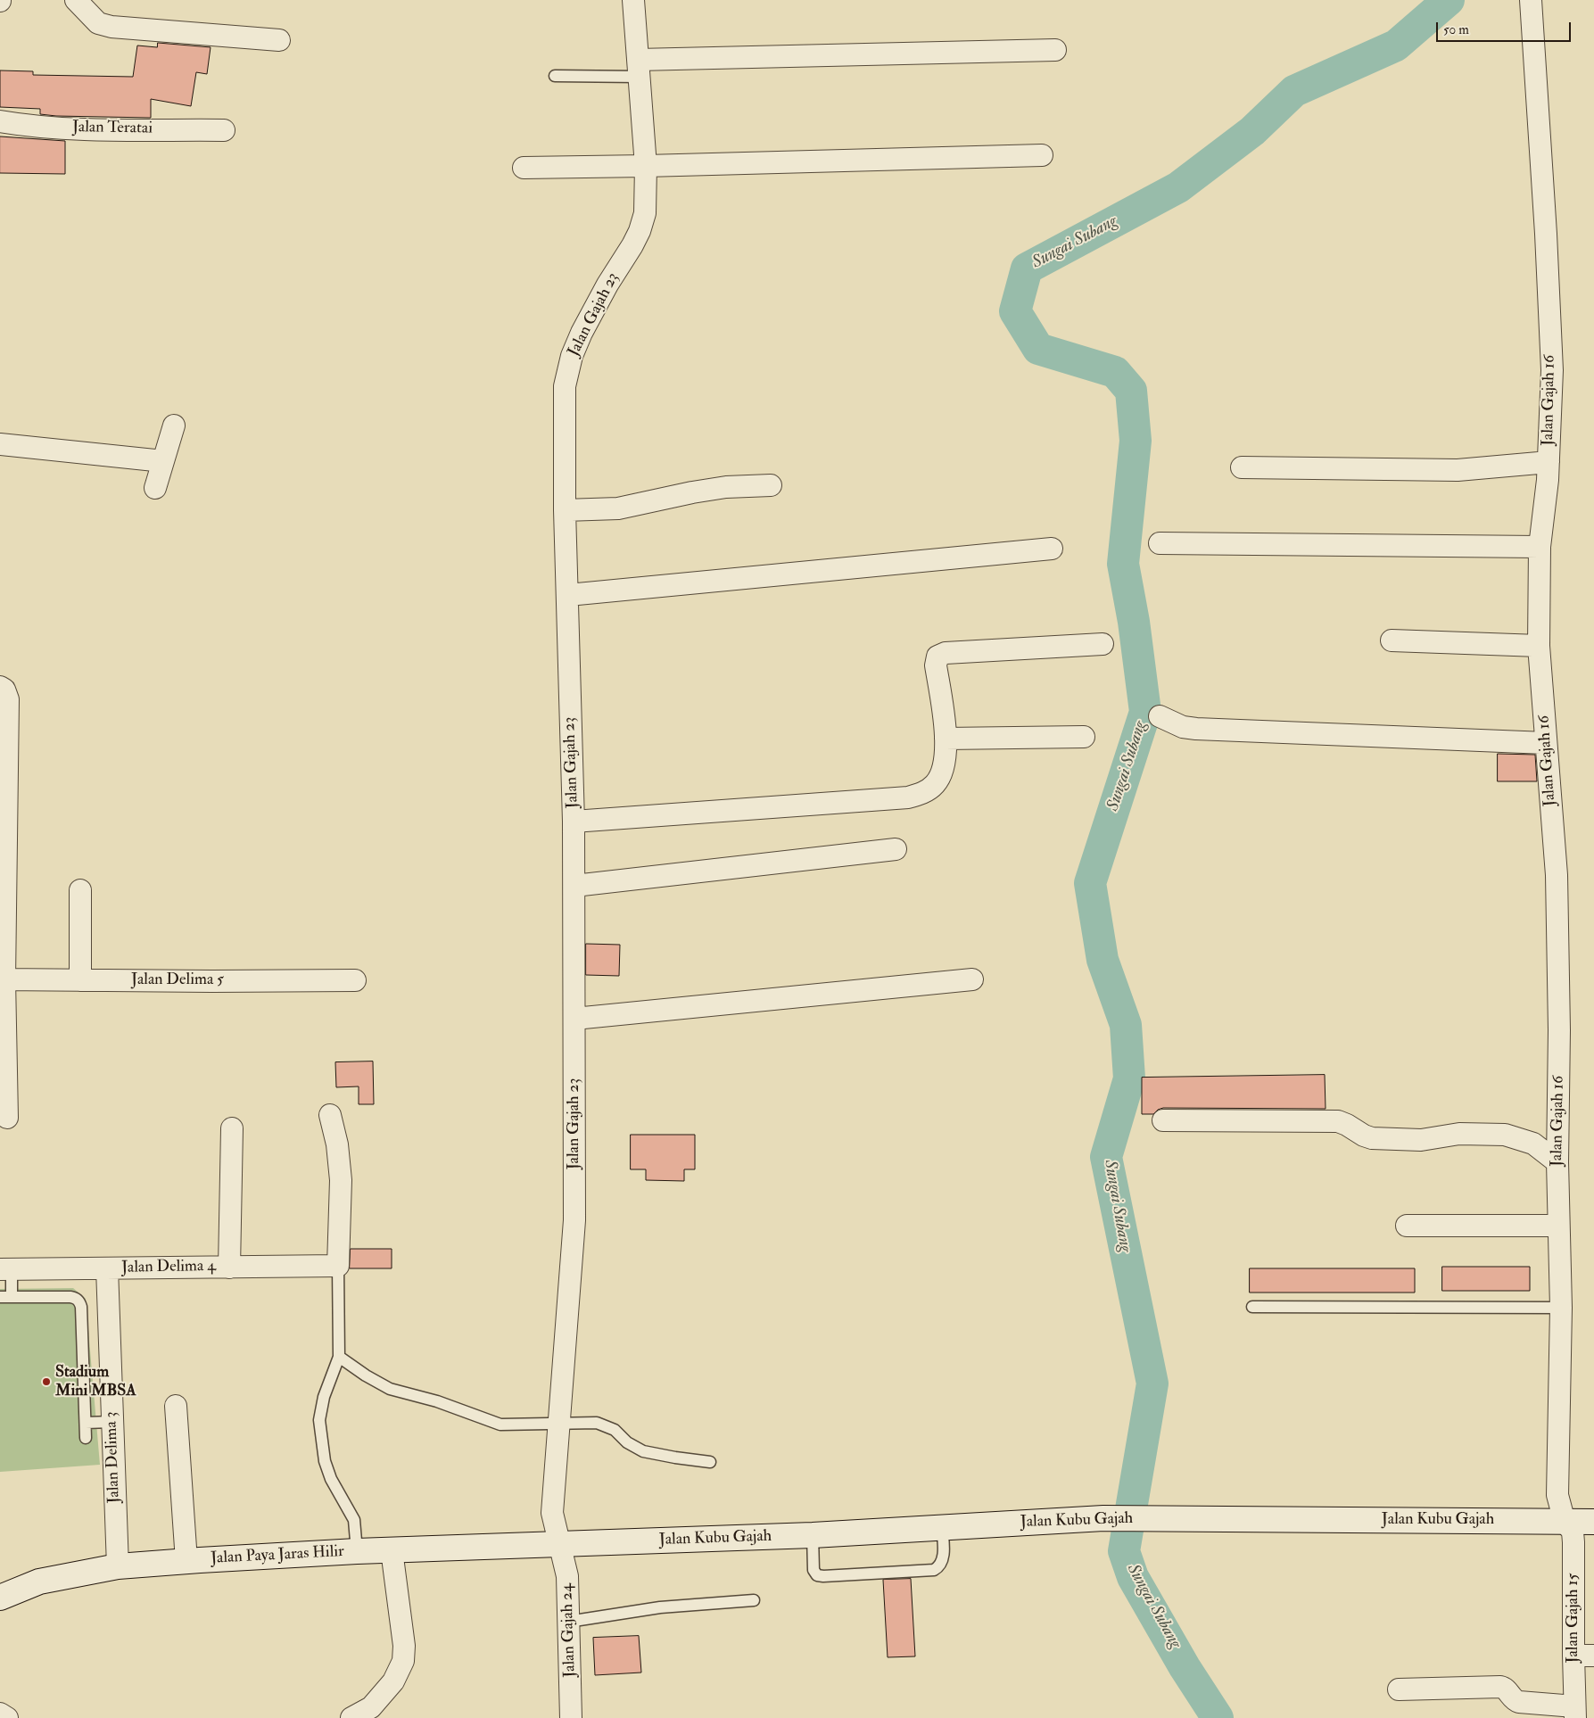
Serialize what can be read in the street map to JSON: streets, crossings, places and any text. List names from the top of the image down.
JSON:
{
  "streets": {
    "street": [
      "Jalan Teratai",
      "Jalan Gajah 23",
      "Jalan Gajah 16",
      "Jalan Delima 5",
      "Jalan Delima 4",
      "Jalan Delima 3",
      "Jalan Kubu Gajah",
      "Jalan Paya Jaras Hilir",
      "Jalan Gajah 15",
      "Jalan Gajah 24"
    ]
  },
  "crossings": [
    ["Jalan Gajah 23", "Jalan Kubu Gajah"],
    ["Jalan Gajah 23", "Jalan Paya Jaras Hilir"],
    ["Jalan Gajah 23", "Jalan Gajah 24"],
    ["Jalan Gajah 16", "Jalan Kubu Gajah"],
    ["Jalan Gajah 16", "Jalan Gajah 15"],
    ["Jalan Delima 4", "Jalan Delima 3"],
    ["Jalan Delima 3", "Jalan Paya Jaras Hilir"],
    ["Jalan Kubu Gajah", "Jalan Paya Jaras Hilir"],
    ["Jalan Kubu Gajah", "Jalan Gajah 15"],
    ["Jalan Kubu Gajah", "Jalan Gajah 24"],
    ["Jalan Paya Jaras Hilir", "Jalan Gajah 24"]
  ],
  "water": ["Sungai Subang"],
  "places": ["Stadium Mini MBSA"],
  "scale_bar": "50 m"
}
